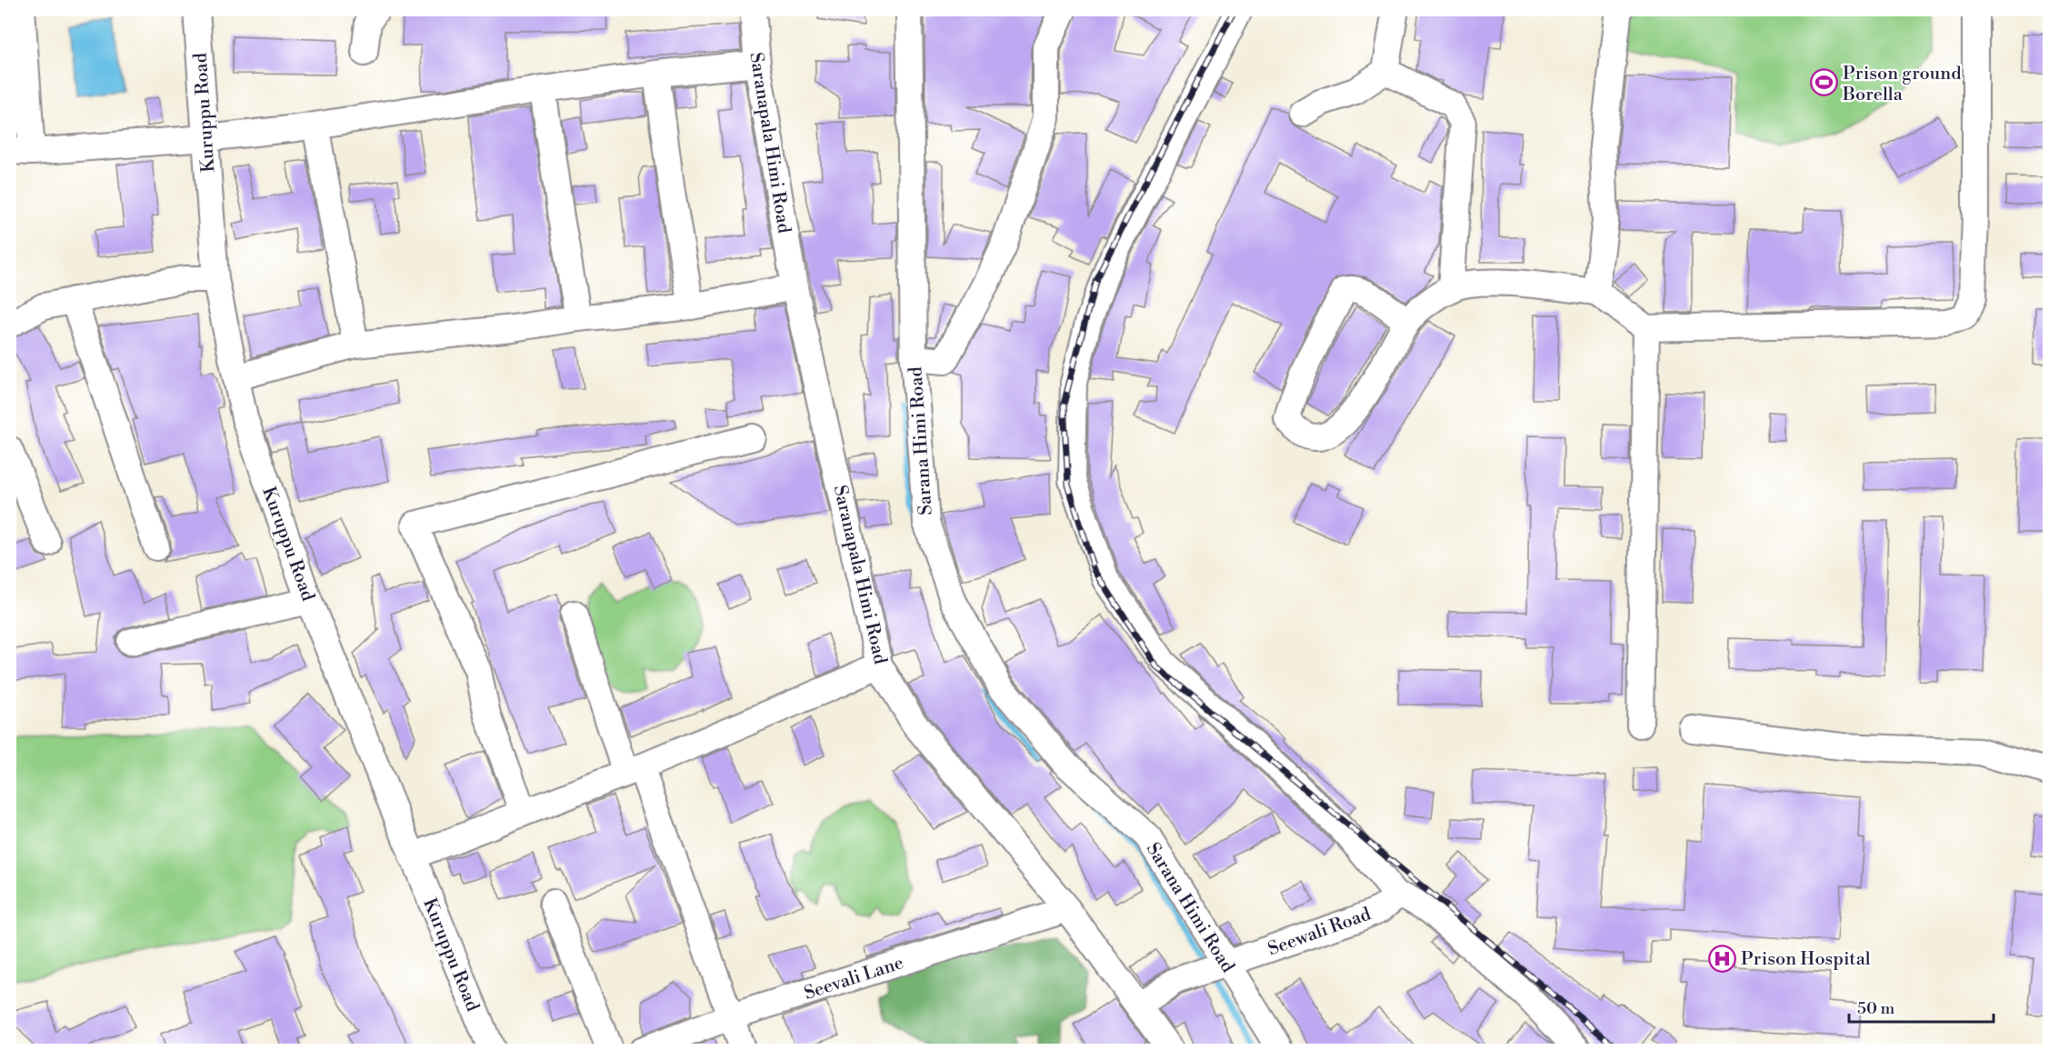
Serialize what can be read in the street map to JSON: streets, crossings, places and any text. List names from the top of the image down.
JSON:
{
  "streets": {
    "street": [
      "Kuruppu Road",
      "Saranapala Himi Road",
      "Sarana Himi Road",
      "Seewali Road",
      "Seevali Lane"
    ]
  },
  "crossings": [
    ["Saranapala Himi Road", "Seewali Road"],
    ["Saranapala Himi Road", "Seevali Lane"],
    ["Sarana Himi Road", "Seewali Road"]
  ],
  "places": {
    "sports": ["Prison ground Borella"],
    "hospital": ["Prison Hospital"]
  },
  "scale_bar": "50 m"
}
